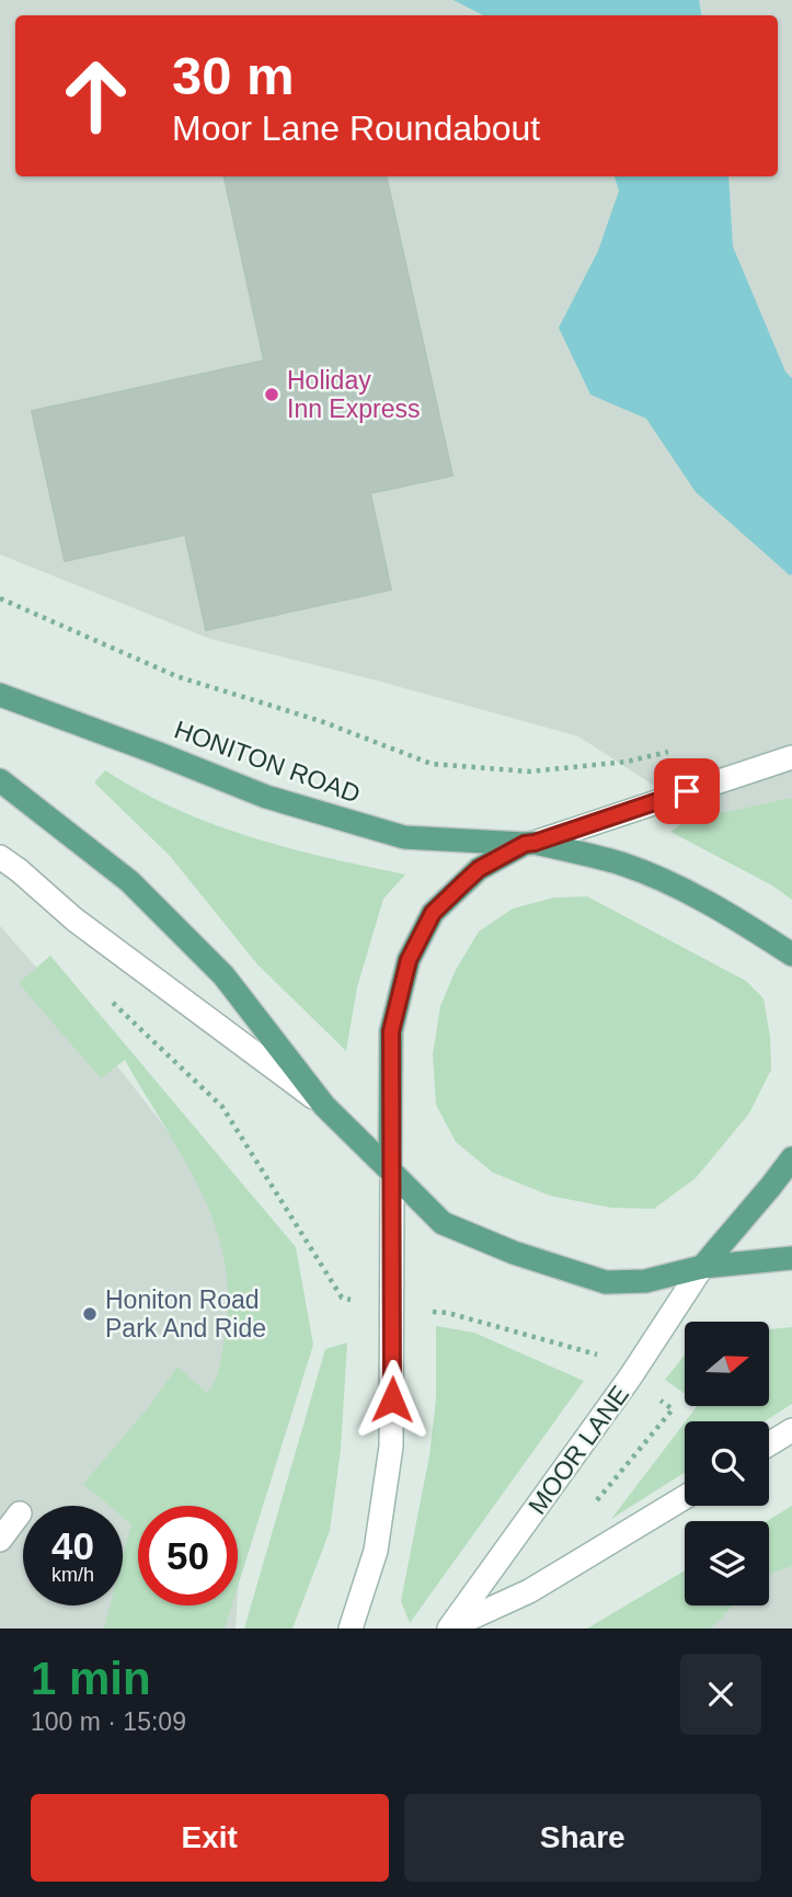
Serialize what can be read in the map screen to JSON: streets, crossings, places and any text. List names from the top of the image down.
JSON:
{
  "streets": {
    "main road": ["HONITON ROAD", "MOOR LANE"]
  },
  "places": ["Holiday Inn Express", "Honiton Road Park And Ride"],
  "north": "right",
  "page": {
    "turn": ["30 m", "Moor Lane Roundabout"],
    "speed": "40 km/h",
    "limit": "50",
    "heading": ["1 min", "100 m · 15:09"],
    "buttons": ["Exit", "Share"]
  }
}
